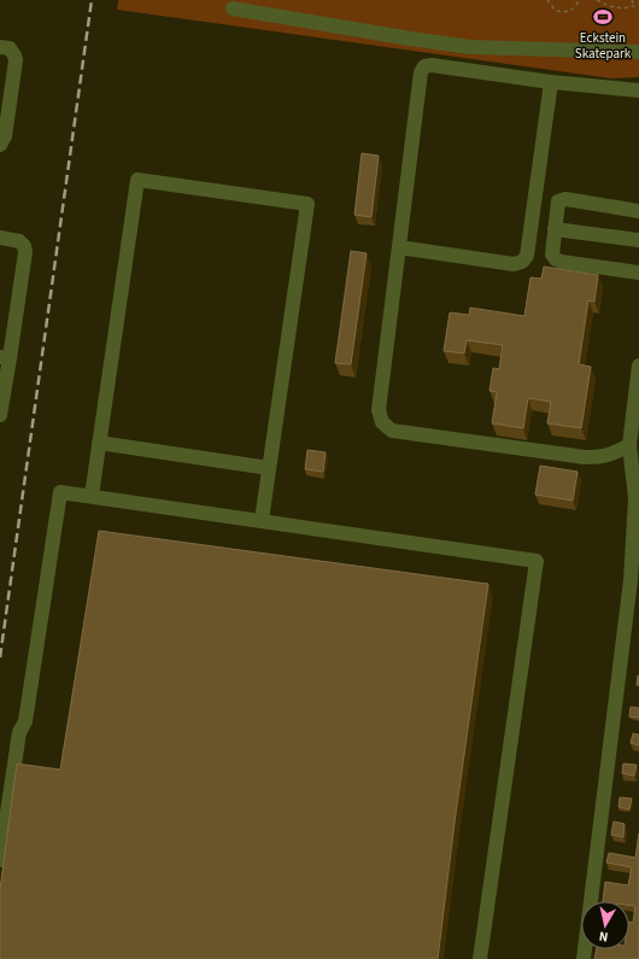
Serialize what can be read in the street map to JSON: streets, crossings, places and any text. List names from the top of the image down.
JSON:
{
  "places": {
    "sports": ["Eckstein Skatepark"]
  },
  "north": "bottom"
}
